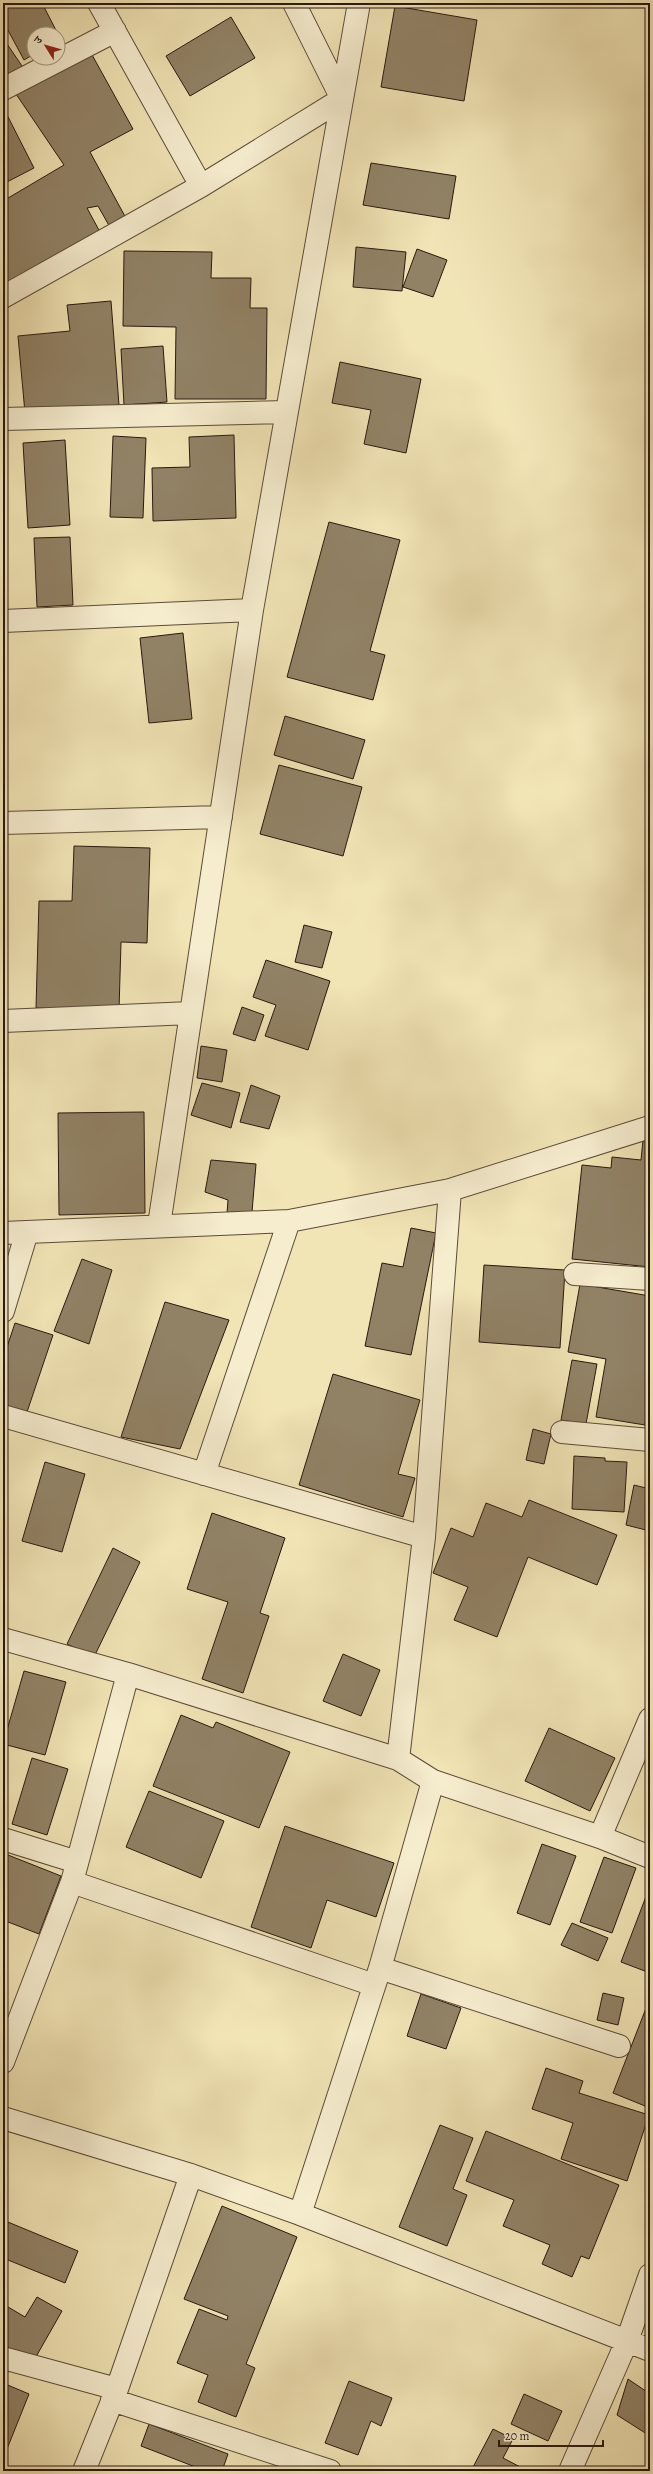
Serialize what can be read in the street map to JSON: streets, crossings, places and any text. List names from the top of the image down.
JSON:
{
  "scale_bar": "20 m",
  "north": "top left"
}
